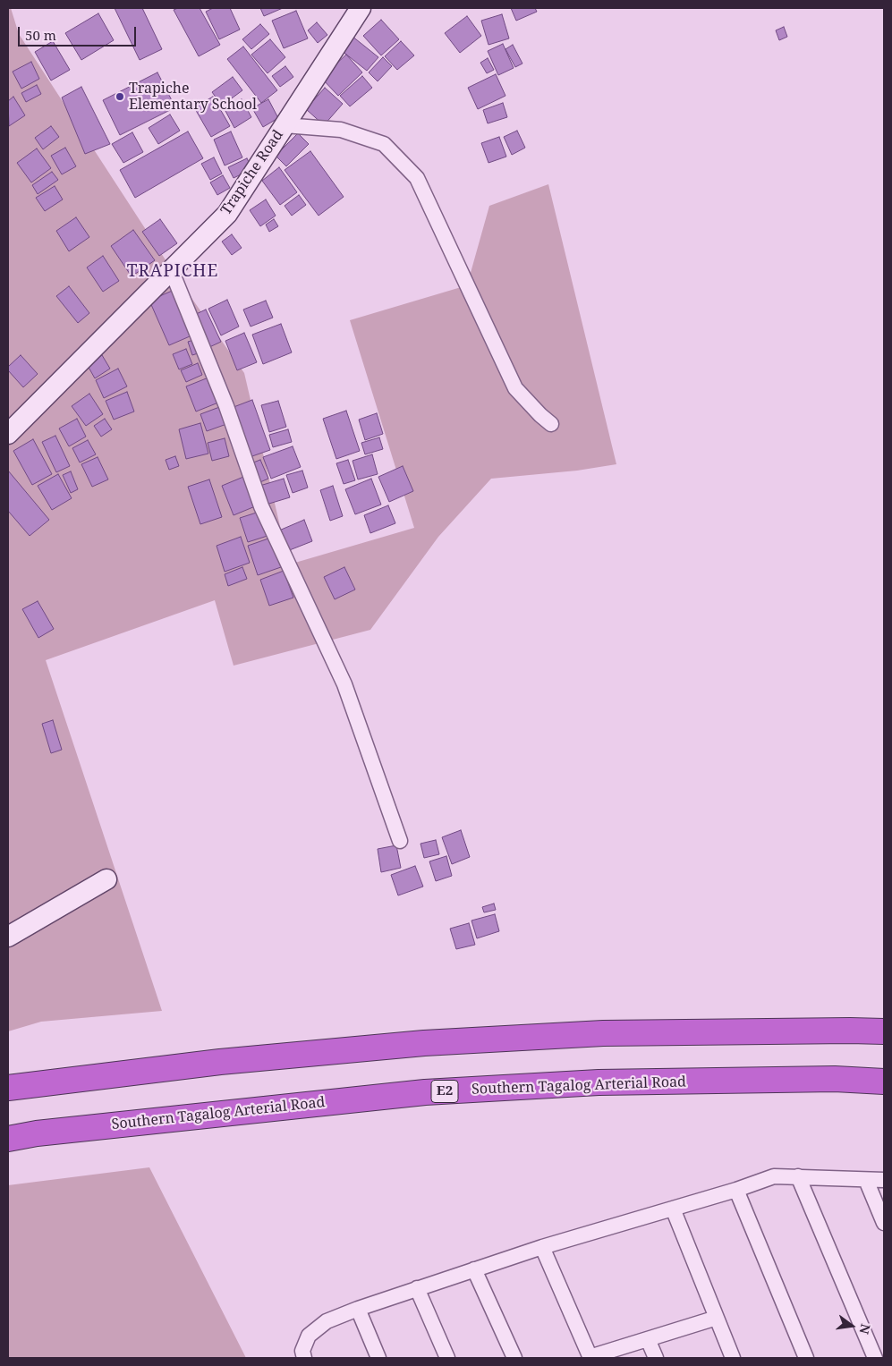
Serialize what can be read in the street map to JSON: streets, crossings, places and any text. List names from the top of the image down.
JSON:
{
  "streets": {
    "highway": ["Southern Tagalog Arterial Road", "E2"],
    "street": ["Trapiche Road"]
  },
  "districts": ["TRAPICHE"],
  "places": ["Trapiche Elementary School"],
  "scale_bar": "50 m",
  "north": "right"
}
